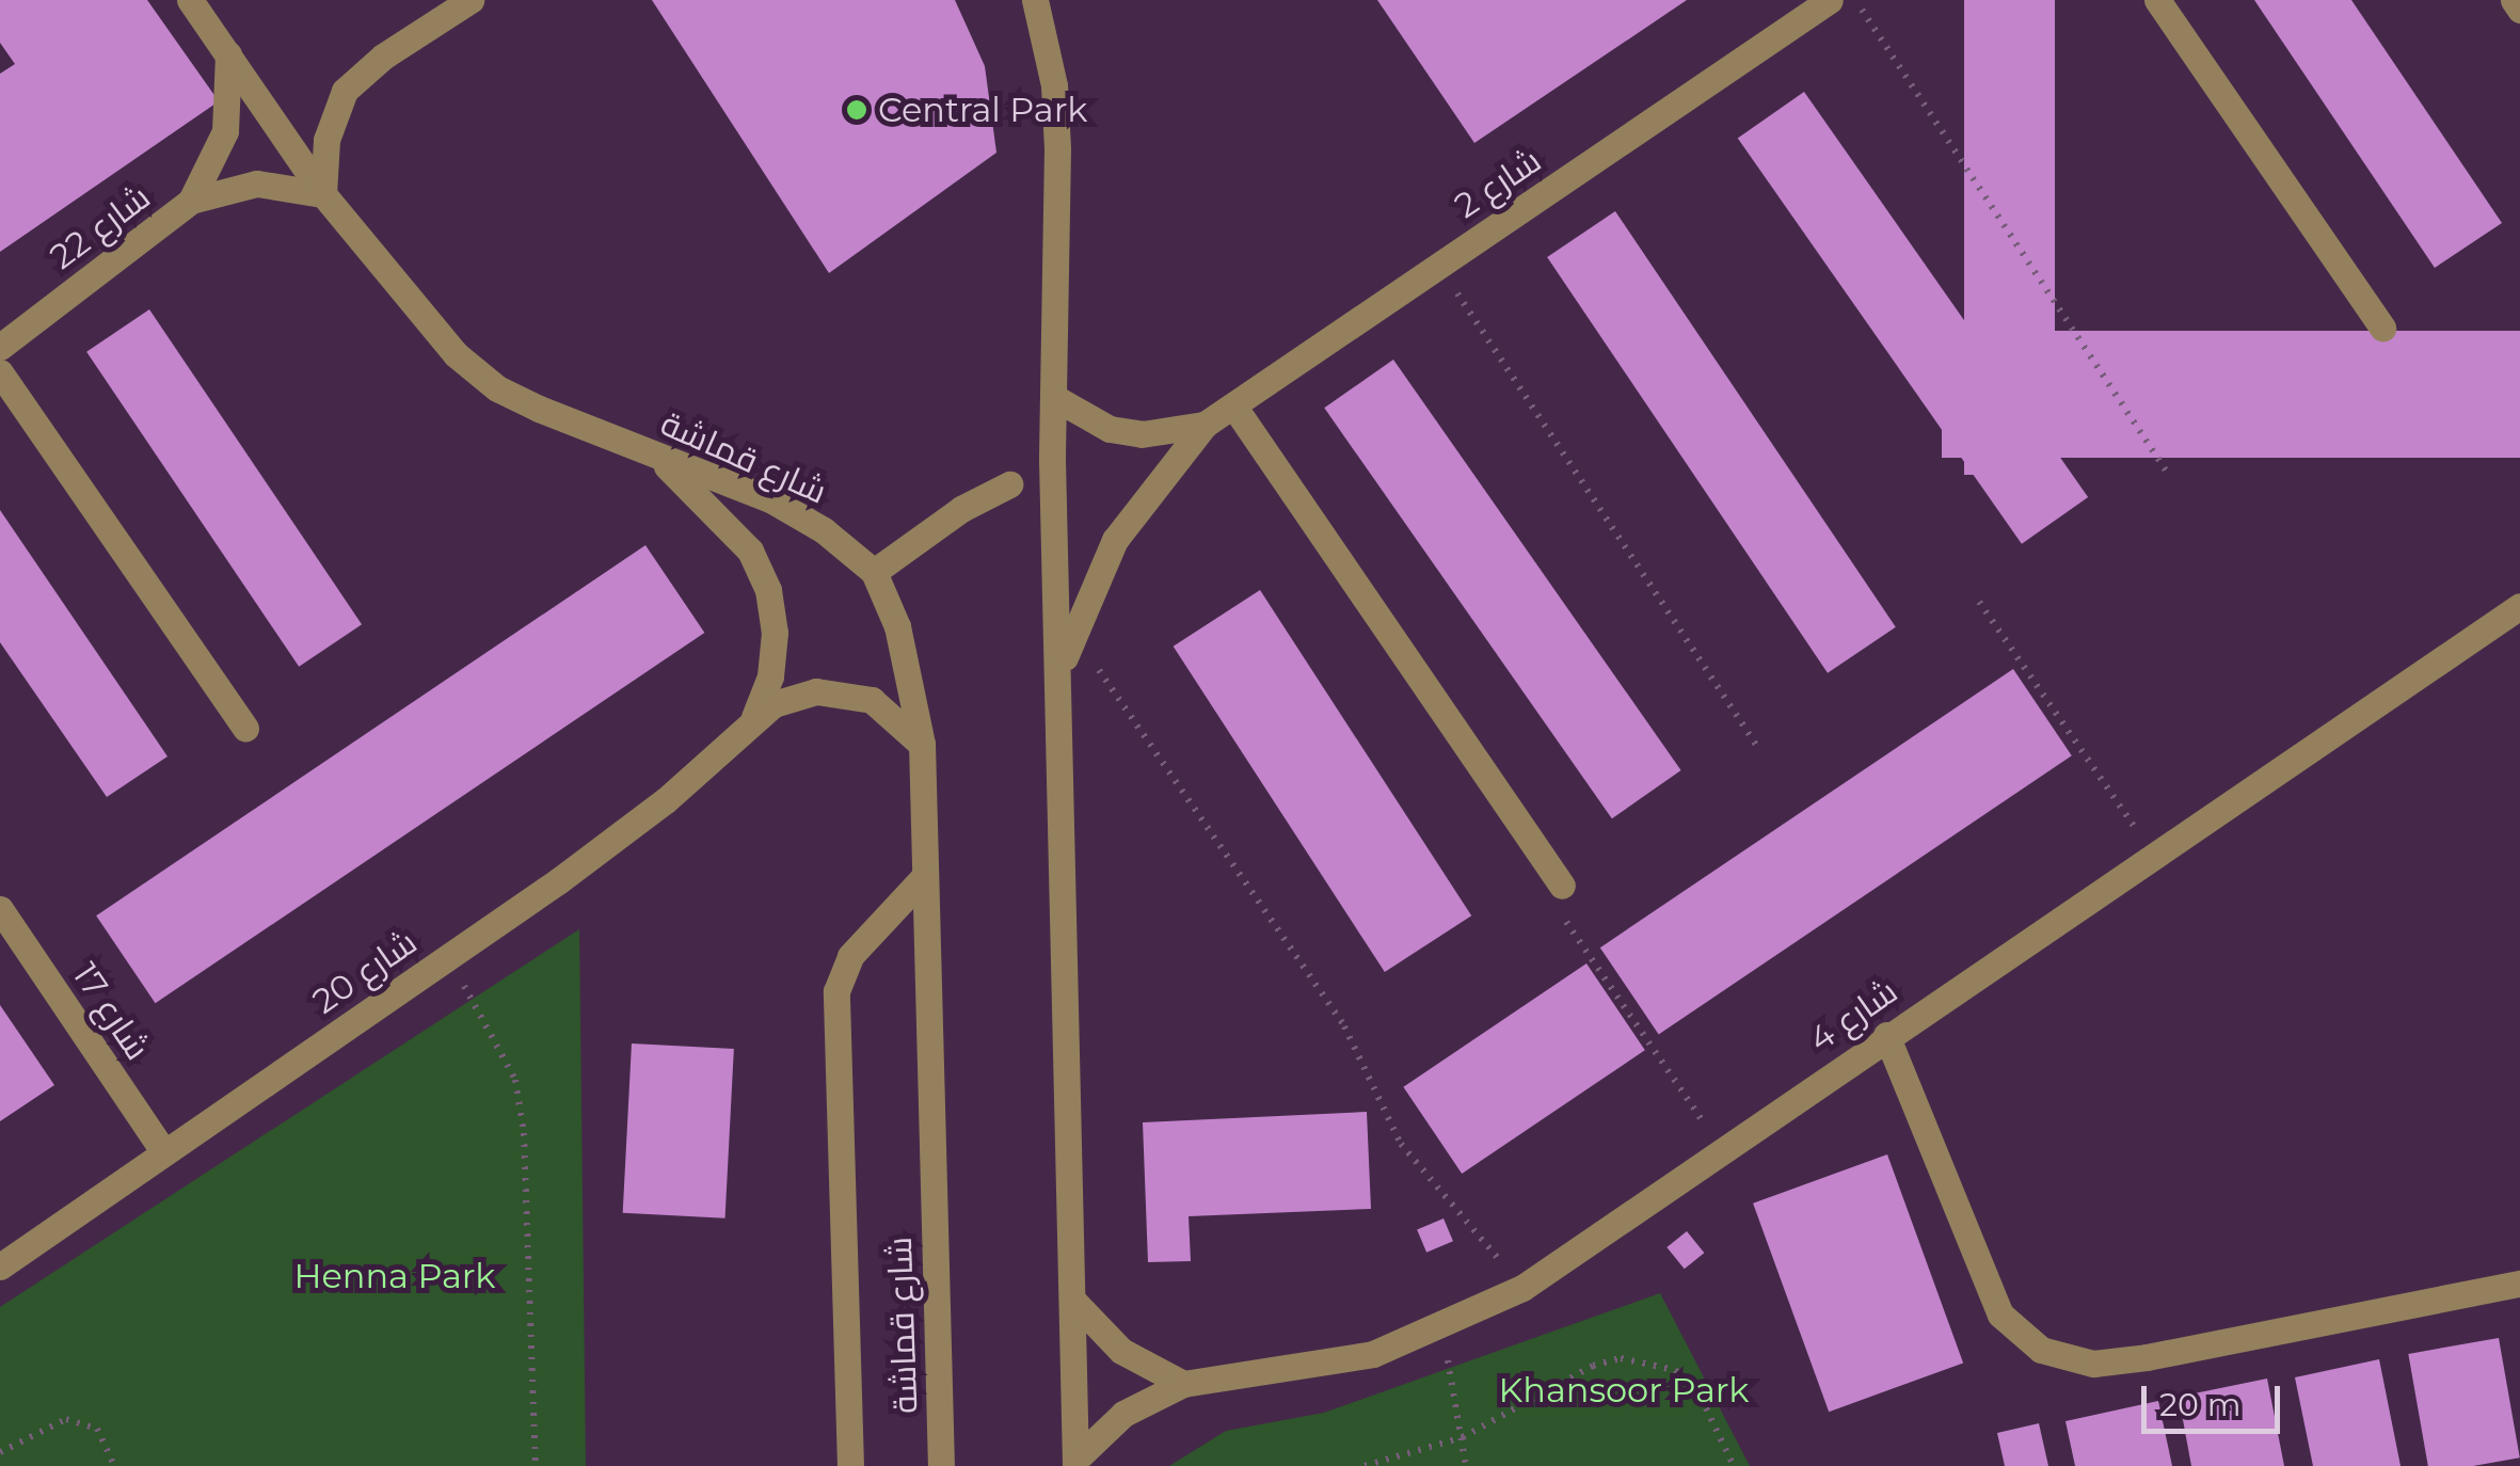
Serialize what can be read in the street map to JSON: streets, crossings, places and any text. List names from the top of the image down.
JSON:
{
  "streets": {
    "street": [
      "شارع 2",
      "شارع 22",
      "شارع قماشة",
      "شارع 20",
      "شارع 17",
      "شارع 4"
    ]
  },
  "crossings": [
    ["شارع 22", "شارع قماشة"],
    ["شارع قماشة", "شارع 20"],
    ["شارع 20", "شارع 17"]
  ],
  "parks": ["Henna Park", "Khansoor Park"],
  "places": ["Central Park"],
  "scale_bar": "20 m"
}
